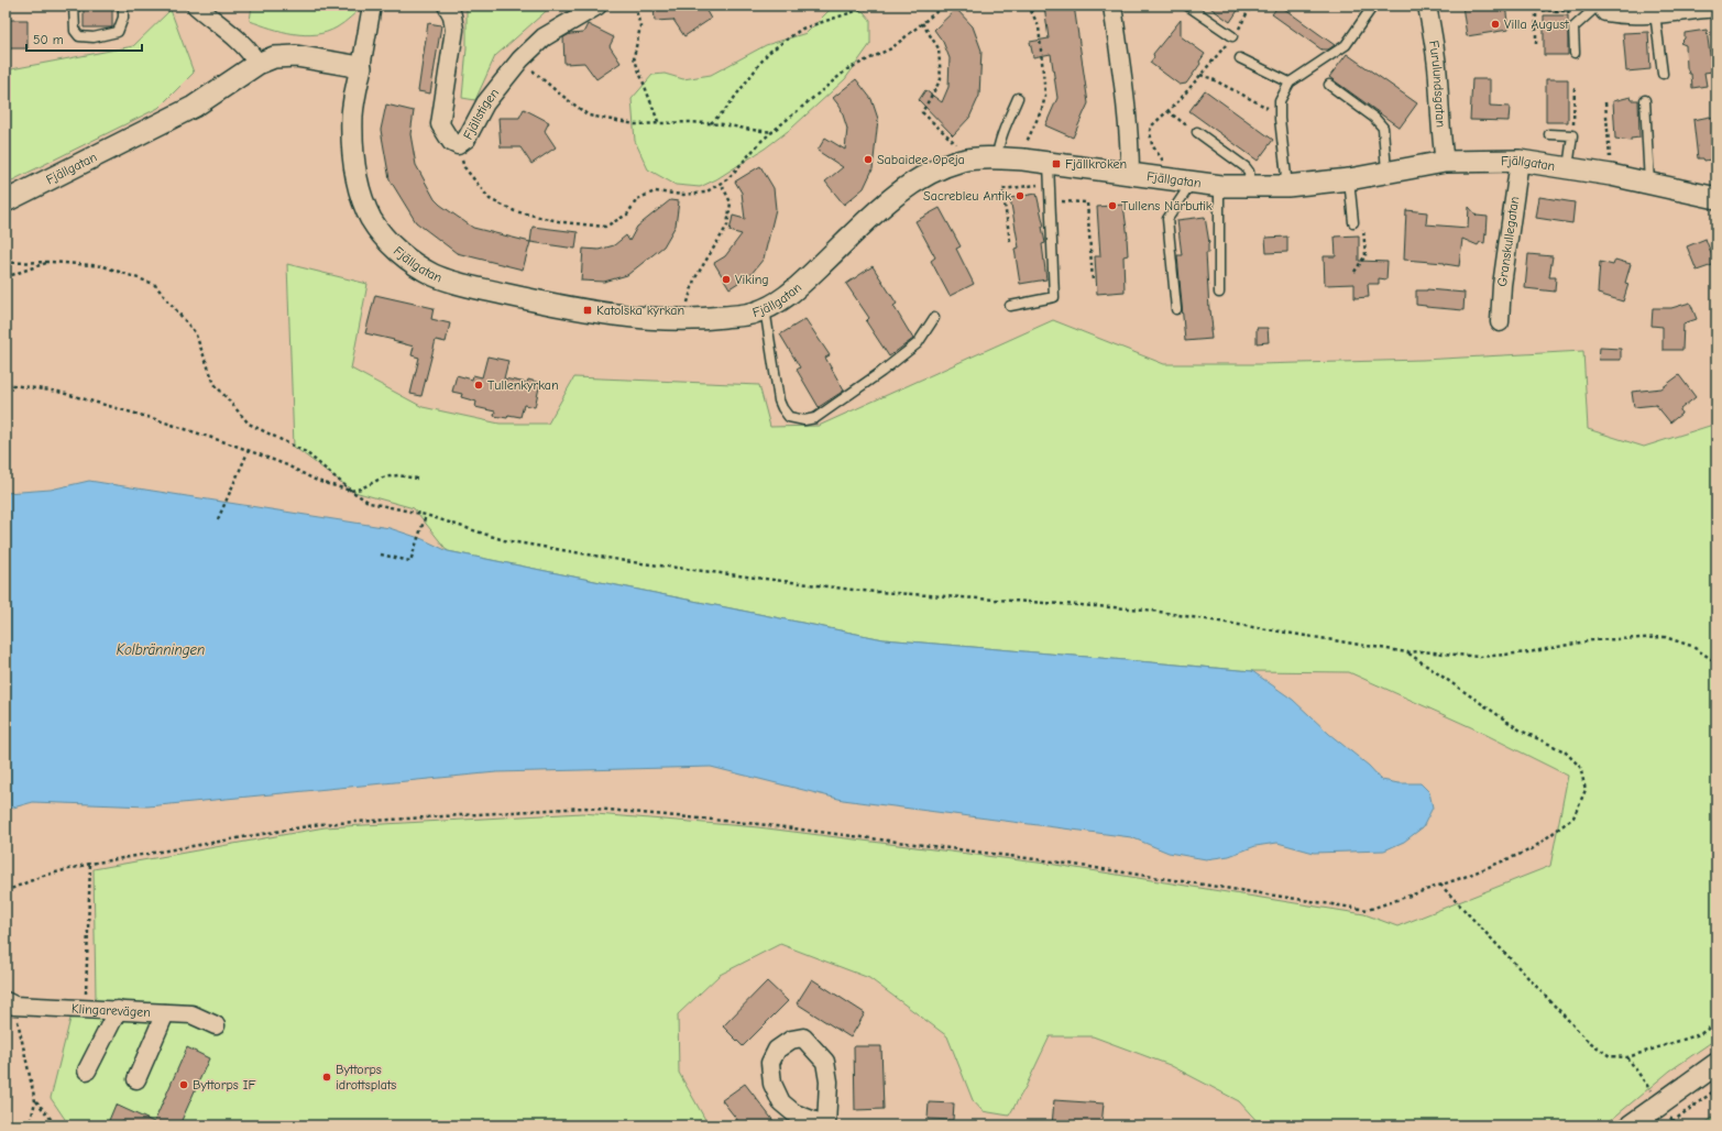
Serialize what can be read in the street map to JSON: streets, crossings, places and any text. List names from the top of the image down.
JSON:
{
  "streets": {
    "street": [
      "Furulundsgatan",
      "Fjällstigen",
      "Fjällgatan",
      "Granskullegatan",
      "Klingarevägen"
    ]
  },
  "crossings": [
    ["Furulundsgatan", "Fjällgatan"],
    ["Fjällgatan", "Granskullegatan"]
  ],
  "water": ["Kolbränningen"],
  "places": {
    "other": [
      "Villa August",
      "Sabaidee Opeja",
      "Sacrebleu Antik",
      "Tullens Närbutik",
      "Viking",
      "Tullenkyrkan",
      "Byttorps idrottsplats",
      "Byttorps IF"
    ],
    "transit": ["Fjällkroken", "Katolska kyrkan"]
  },
  "scale_bar": "50 m"
}
